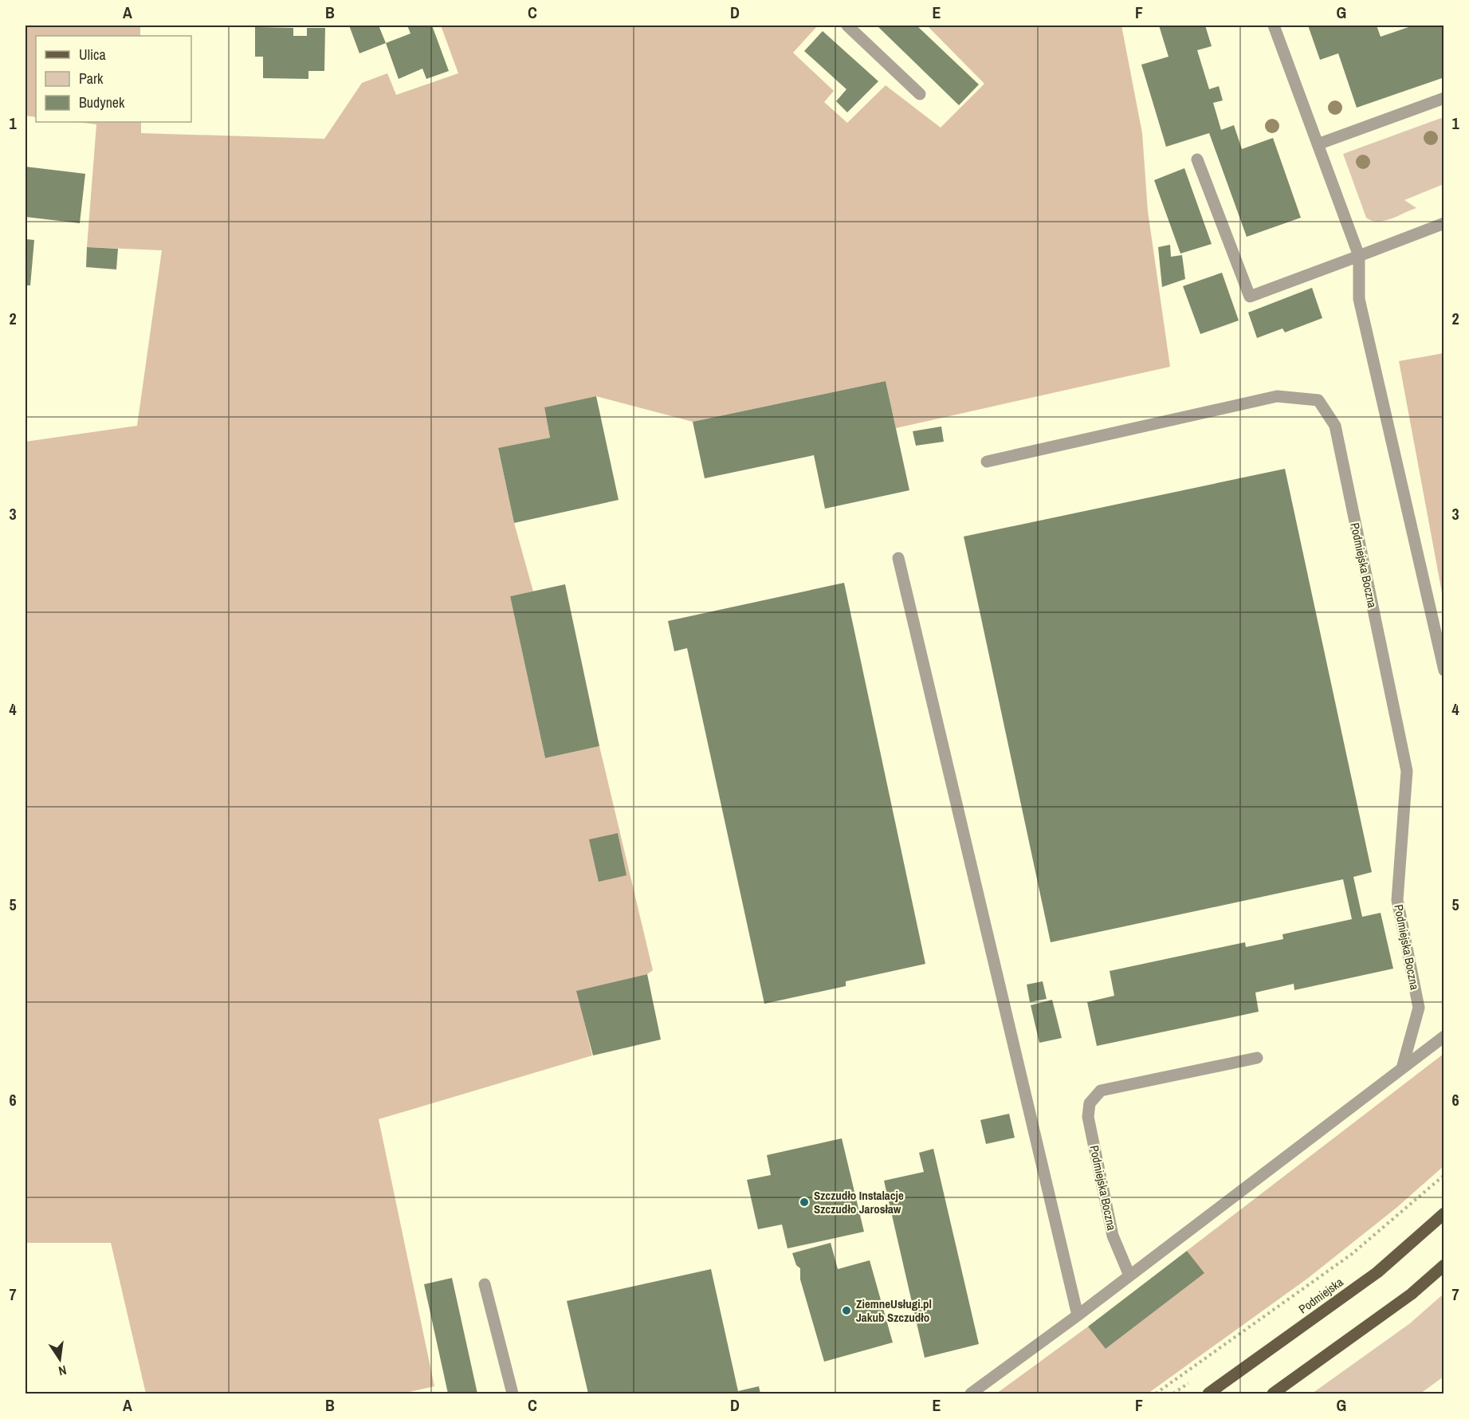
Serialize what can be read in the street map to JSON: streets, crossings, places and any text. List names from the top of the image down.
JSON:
{
  "streets": {
    "main road": ["Podmiejska"],
    "street": ["Podmiejska Boczna"]
  },
  "places": ["Szczudło Instalacje Szczudło Jarosław", "ZiemneUsługi.pl Jakub Szczudło"],
  "legend": ["Ulica", "Park", "Budynek"],
  "north": "bottom",
  "grid": {
    "columns": [
      "A",
      "B",
      "C",
      "D",
      "E",
      "F",
      "G"
    ],
    "rows": [
      "1",
      "2",
      "3",
      "4",
      "5",
      "6",
      "7"
    ]
  }
}
